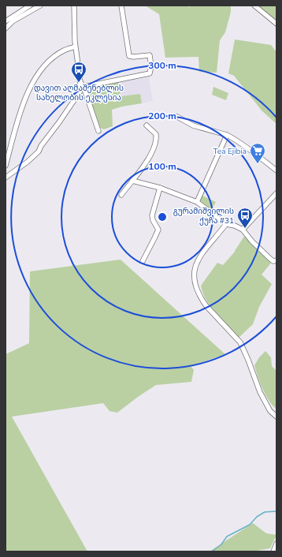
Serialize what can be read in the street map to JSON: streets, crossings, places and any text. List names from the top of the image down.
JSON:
{
  "places": {
    "bus stop": ["დავით აღმაშენებლის სახელობის ეკლესია", "გურამიშვილის ქუჩა #31"],
    "supermarket": ["Tea Ejibia"]
  },
  "rings": ["300 m", "200 m", "100 m"]
}
